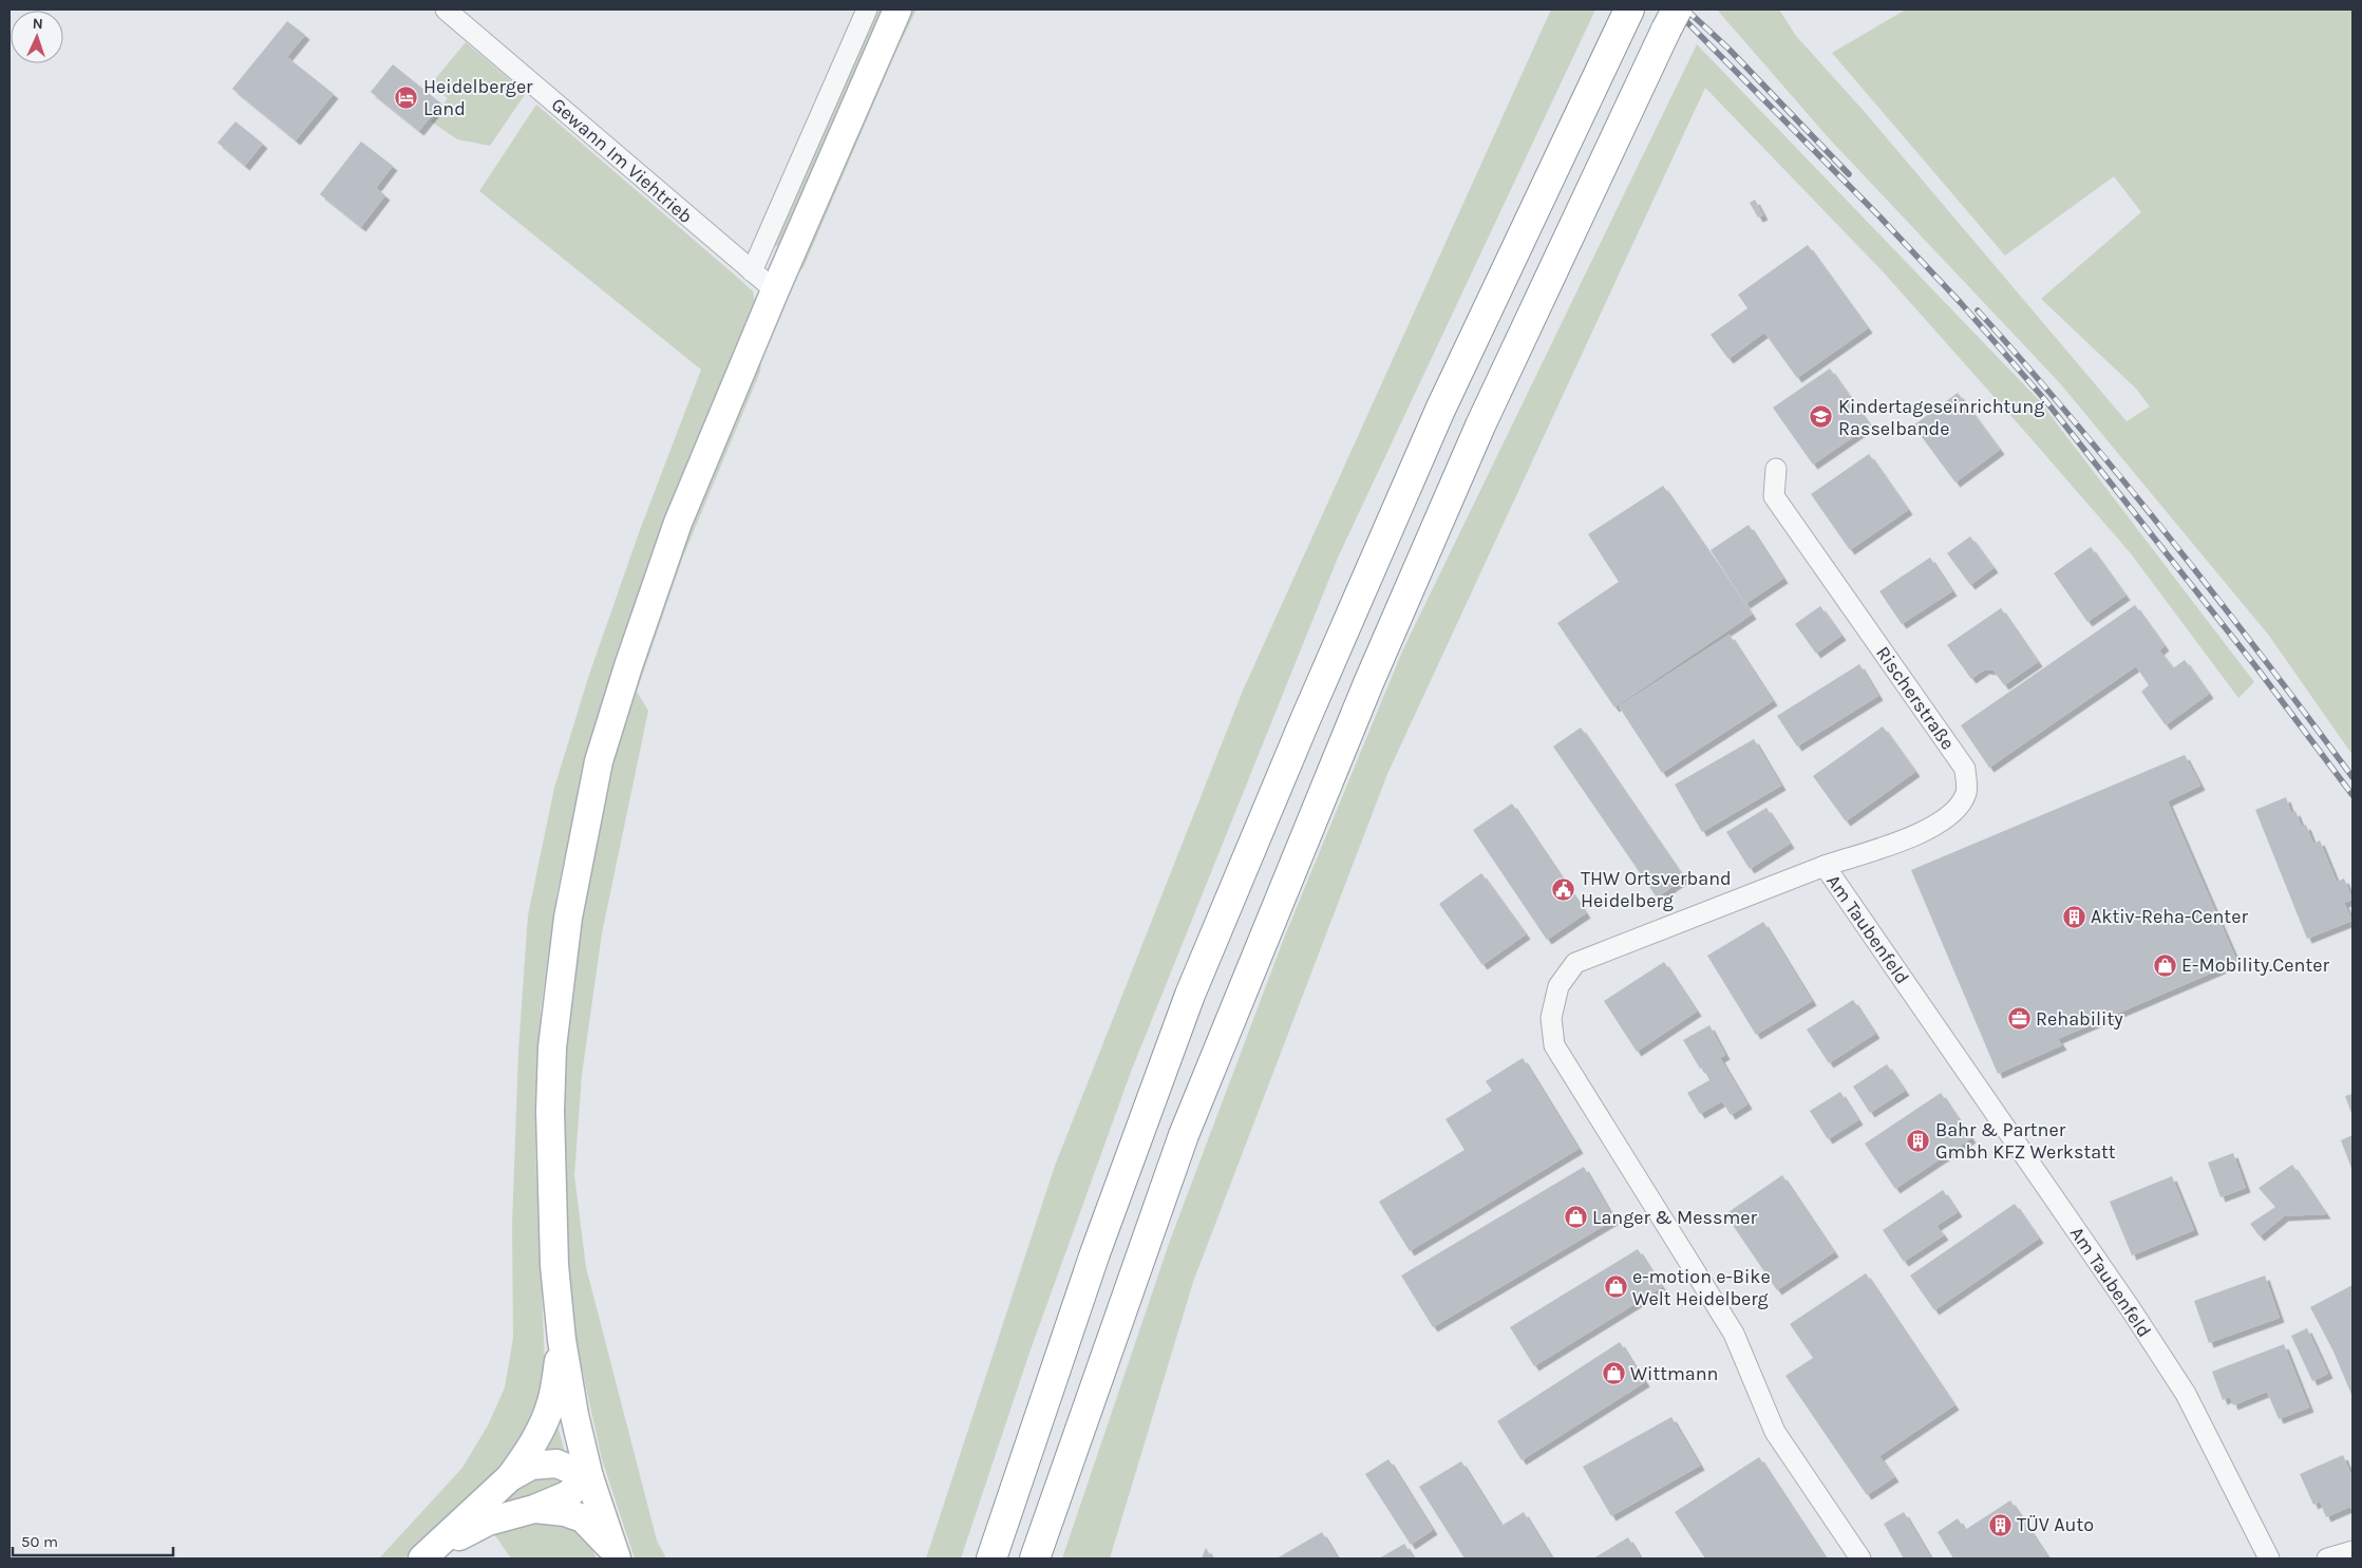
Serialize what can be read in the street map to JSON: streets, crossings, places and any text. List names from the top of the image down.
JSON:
{
  "streets": {
    "street": ["Gewann Im Viehtrieb", "Rischerstraße", "Am Taubenfeld"]
  },
  "crossings": [
    ["Rischerstraße", "Am Taubenfeld"]
  ],
  "places": {
    "hotel": ["Heidelberger Land"],
    "school or university": ["Kindertageseinrichtung Rasselbande"],
    "public building": ["THW Ortsverband Heidelberg"],
    "building": ["Aktiv-Reha-Center", "Bahr & Partner Gmbh KFZ Werkstatt", "TÜV Auto"],
    "shop": [
      "E-Mobility.Center",
      "Langer & Messmer",
      "e-motion e-Bike Welt Heidelberg",
      "Wittmann"
    ],
    "office": ["Rehability"]
  },
  "scale_bar": "50 m",
  "north": "top"
}
